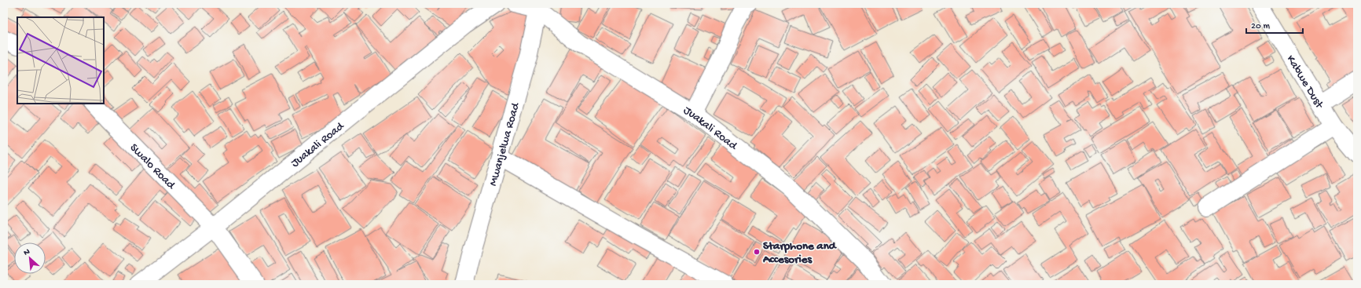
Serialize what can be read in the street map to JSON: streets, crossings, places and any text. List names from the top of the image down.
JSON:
{
  "streets": {
    "street": [
      "Kabwe Dust",
      "Juakali Road",
      "Mwanjelwa Road",
      "Swalo Road"
    ]
  },
  "crossings": [
    ["Juakali Road", "Mwanjelwa Road"],
    ["Juakali Road", "Swalo Road"]
  ],
  "places": ["Starphone and Accesories"],
  "scale_bar": "20 m",
  "north": "top left"
}
